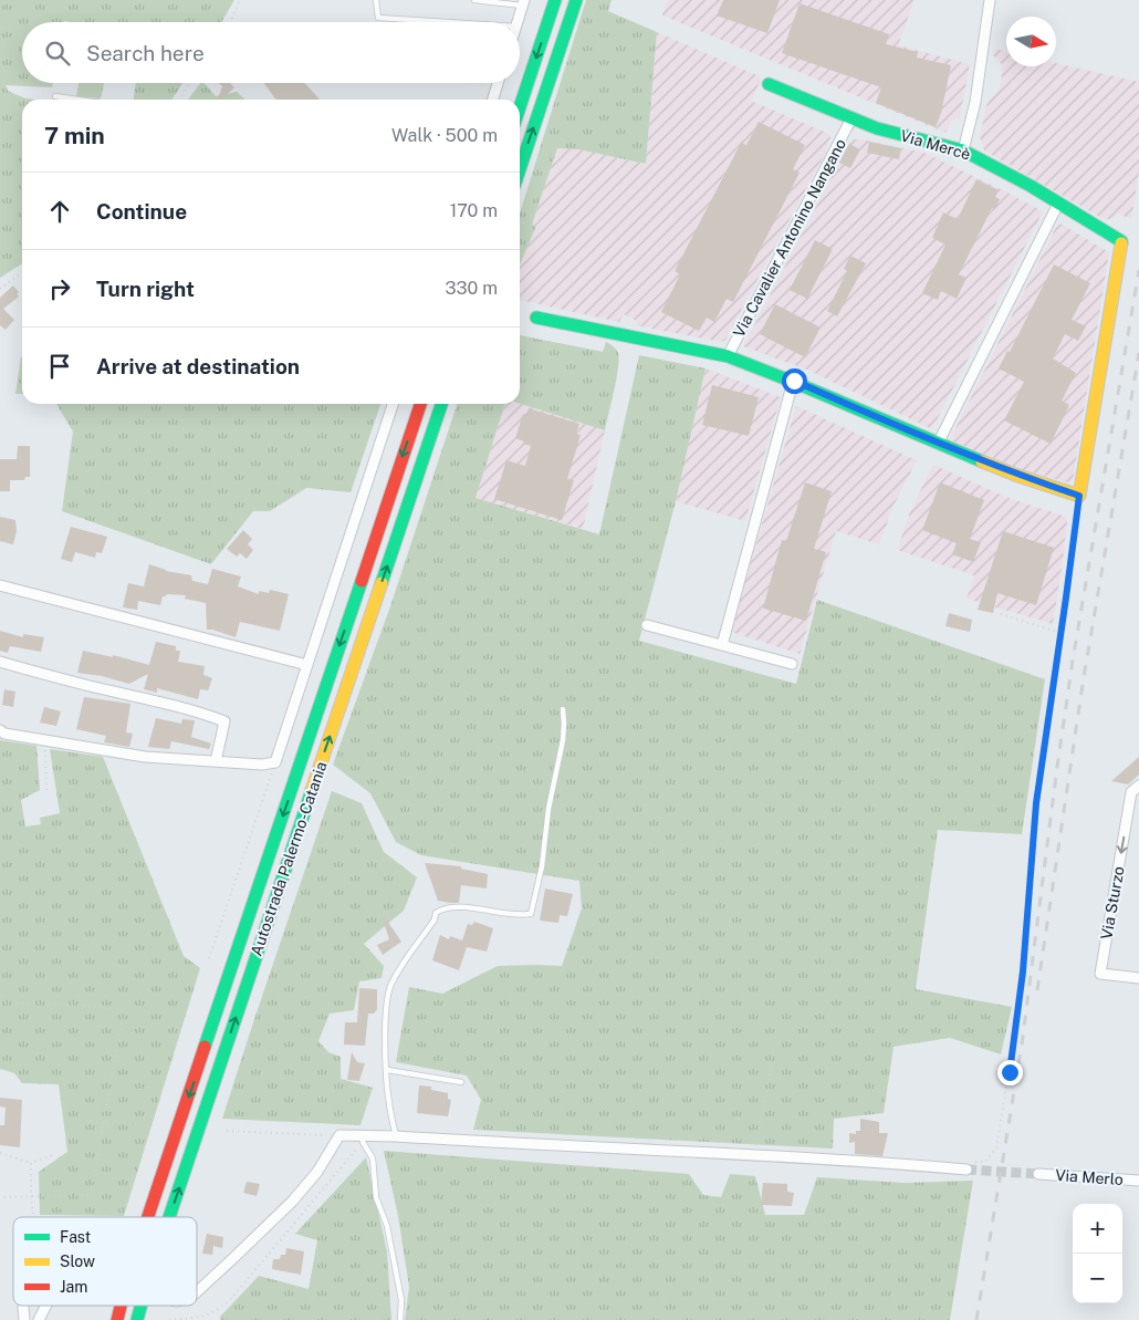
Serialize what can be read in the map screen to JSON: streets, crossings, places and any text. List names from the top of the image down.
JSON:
{
  "streets": {
    "main road": ["Via Mercè", "Autostrada Palermo-Catania"],
    "street": ["Via Cavalier Antonino Nangano", "Via Sturzo", "Via Merlo"]
  },
  "crossings": [
    ["Via Mercè", "Via Cavalier Antonino Nangano"]
  ],
  "one_way": ["Via Sturzo"],
  "legend": ["Fast", "Slow", "Jam"],
  "north": "right",
  "page": {
    "search": "Search here",
    "heading": ["7 min", "Walk · 500 m"],
    "list": [
      ["Continue", "170 m"],
      ["Turn right", "330 m"],
      "Arrive at destination"
    ],
    "map_buttons": ["+", "−"]
  }
}
